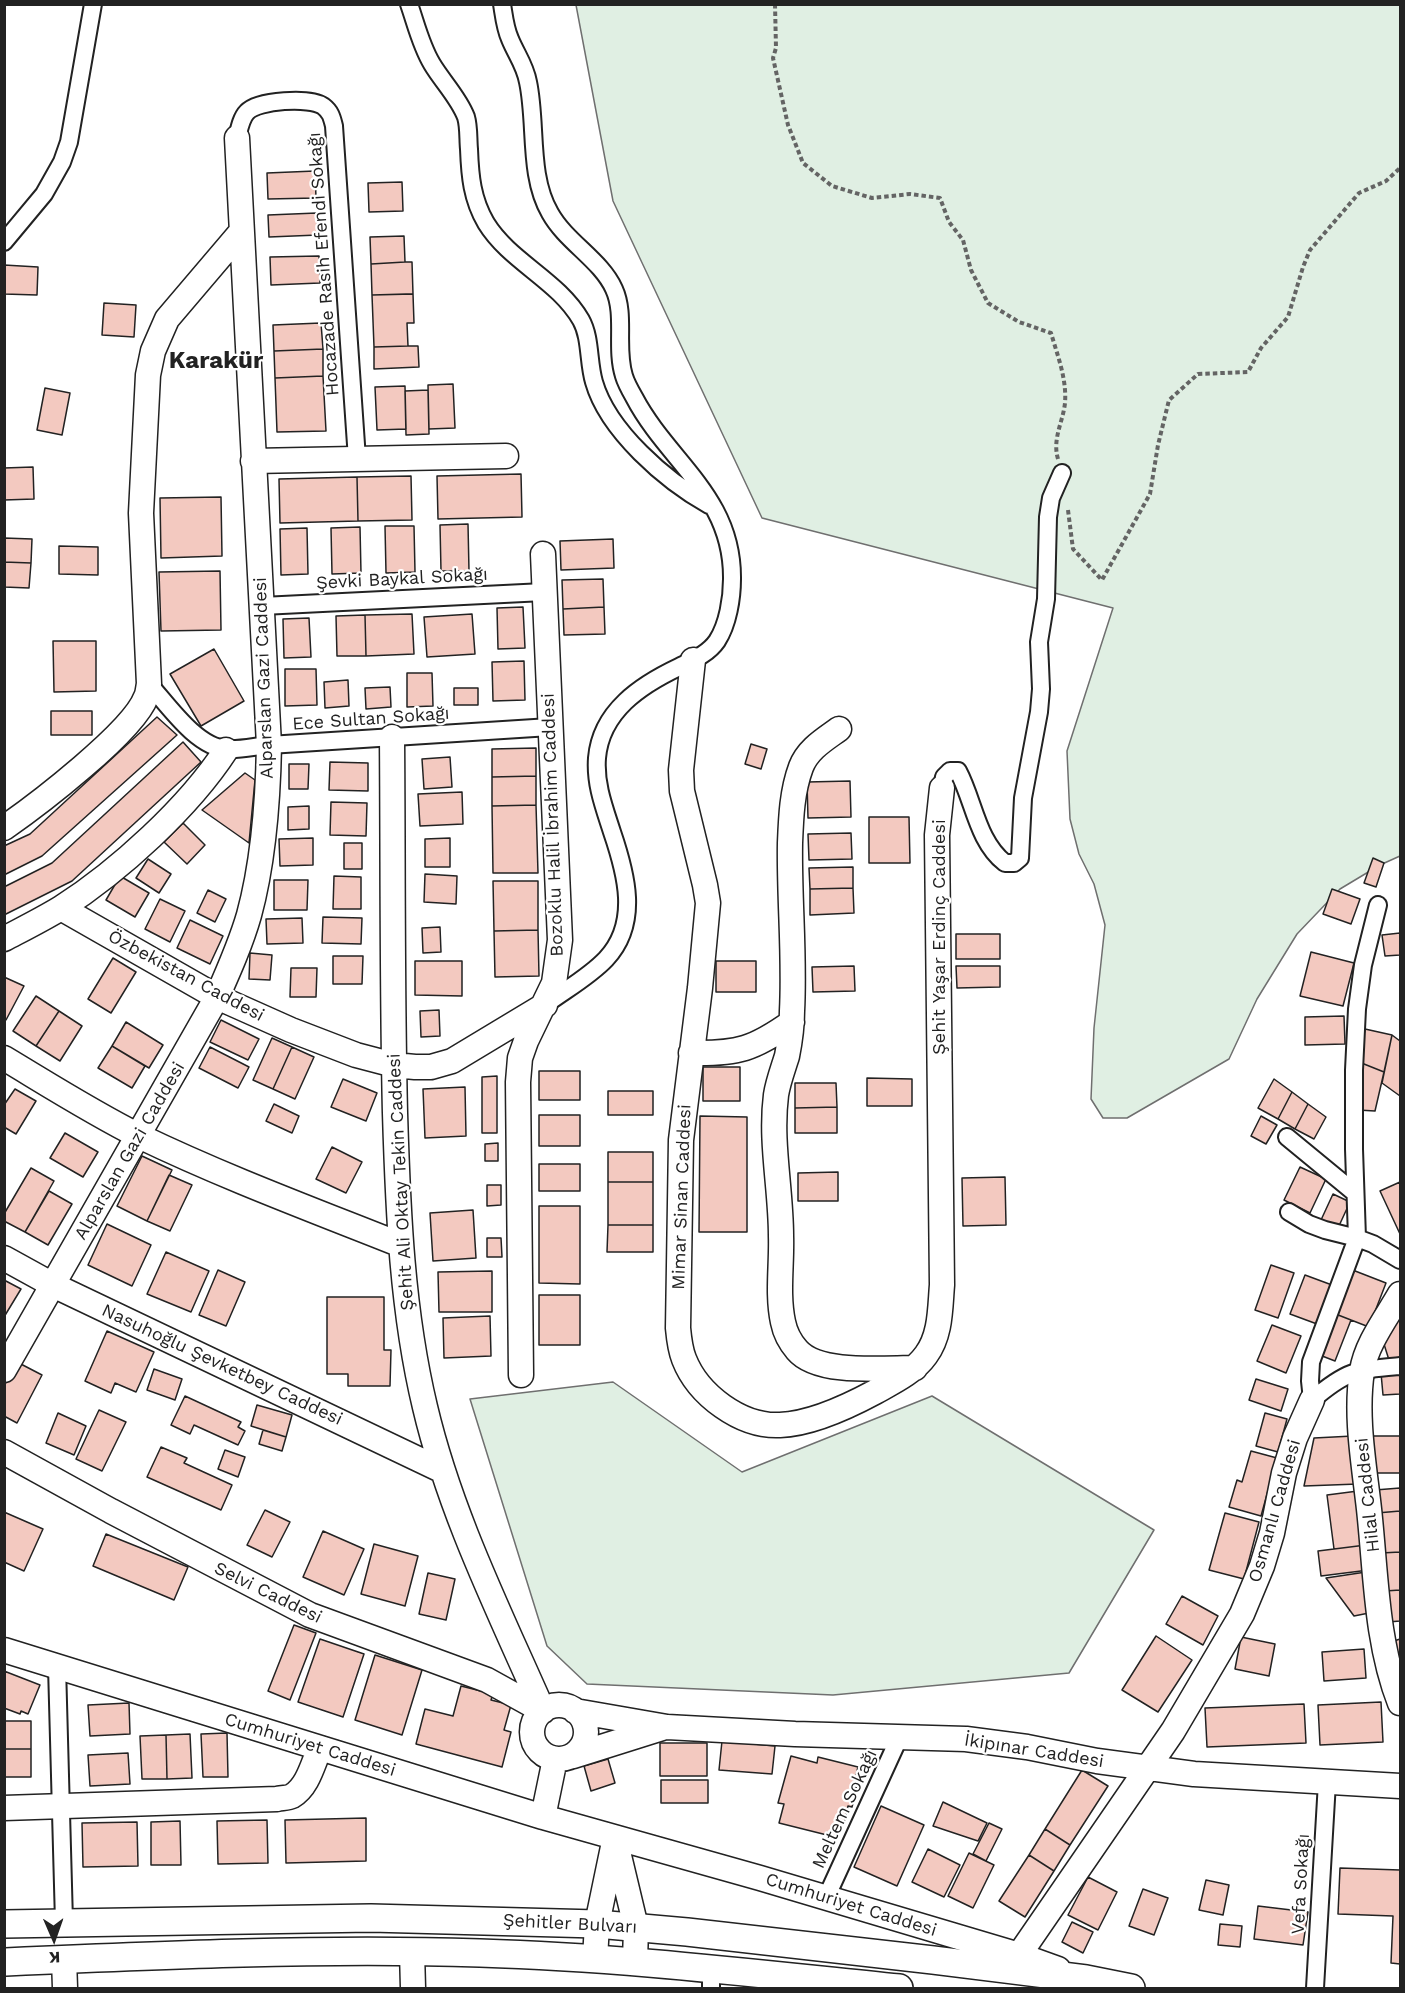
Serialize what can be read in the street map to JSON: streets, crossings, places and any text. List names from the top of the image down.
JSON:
{
  "streets": {
    "main road": ["Şehitler Bulvarı"],
    "street": [
      "Hocazade Rasih Efendi Sokağı",
      "Şevki Baykal Sokağı",
      "Alparslan Gazi Caddesi",
      "Ece Sultan Sokağı",
      "Bozoklu Halil İbrahim Caddesi",
      "Şehit Yaşar Erdinç Caddesi",
      "Özbekistan Caddesi",
      "Şehit Ali Oktay Tekin Caddesi",
      "Mimar Sinan Caddesi",
      "Nasuhoğlu Şevketbey Caddesi",
      "Hilal Caddesi",
      "Osmanlı Caddesi",
      "Selvi Caddesi",
      "Cumhuriyet Caddesi",
      "İkipınar Caddesi",
      "Meltem Sokağı",
      "Vefa Sokağı"
    ]
  },
  "crossings": [
    ["Hocazade Rasih Efendi Sokağı", "Alparslan Gazi Caddesi"],
    ["Şevki Baykal Sokağı", "Alparslan Gazi Caddesi"],
    ["Şevki Baykal Sokağı", "Bozoklu Halil İbrahim Caddesi"],
    ["Alparslan Gazi Caddesi", "Ece Sultan Sokağı"],
    ["Alparslan Gazi Caddesi", "Özbekistan Caddesi"],
    ["Alparslan Gazi Caddesi", "Nasuhoğlu Şevketbey Caddesi"],
    ["Ece Sultan Sokağı", "Bozoklu Halil İbrahim Caddesi"],
    ["Ece Sultan Sokağı", "Şehit Ali Oktay Tekin Caddesi"],
    ["Bozoklu Halil İbrahim Caddesi", "Özbekistan Caddesi"],
    ["Şehit Yaşar Erdinç Caddesi", "Mimar Sinan Caddesi"],
    ["Özbekistan Caddesi", "Şehit Ali Oktay Tekin Caddesi"],
    ["Şehit Ali Oktay Tekin Caddesi", "Nasuhoğlu Şevketbey Caddesi"],
    ["Şehit Ali Oktay Tekin Caddesi", "Selvi Caddesi"],
    ["Şehit Ali Oktay Tekin Caddesi", "İkipınar Caddesi"],
    ["Osmanlı Caddesi", "Cumhuriyet Caddesi"],
    ["Osmanlı Caddesi", "İkipınar Caddesi"],
    ["Selvi Caddesi", "İkipınar Caddesi"],
    ["Cumhuriyet Caddesi", "Meltem Sokağı"],
    ["Cumhuriyet Caddesi", "Şehitler Bulvarı"],
    ["İkipınar Caddesi", "Meltem Sokağı"],
    ["İkipınar Caddesi", "Vefa Sokağı"]
  ],
  "districts": ["Karakür"],
  "north": "bottom"
}
